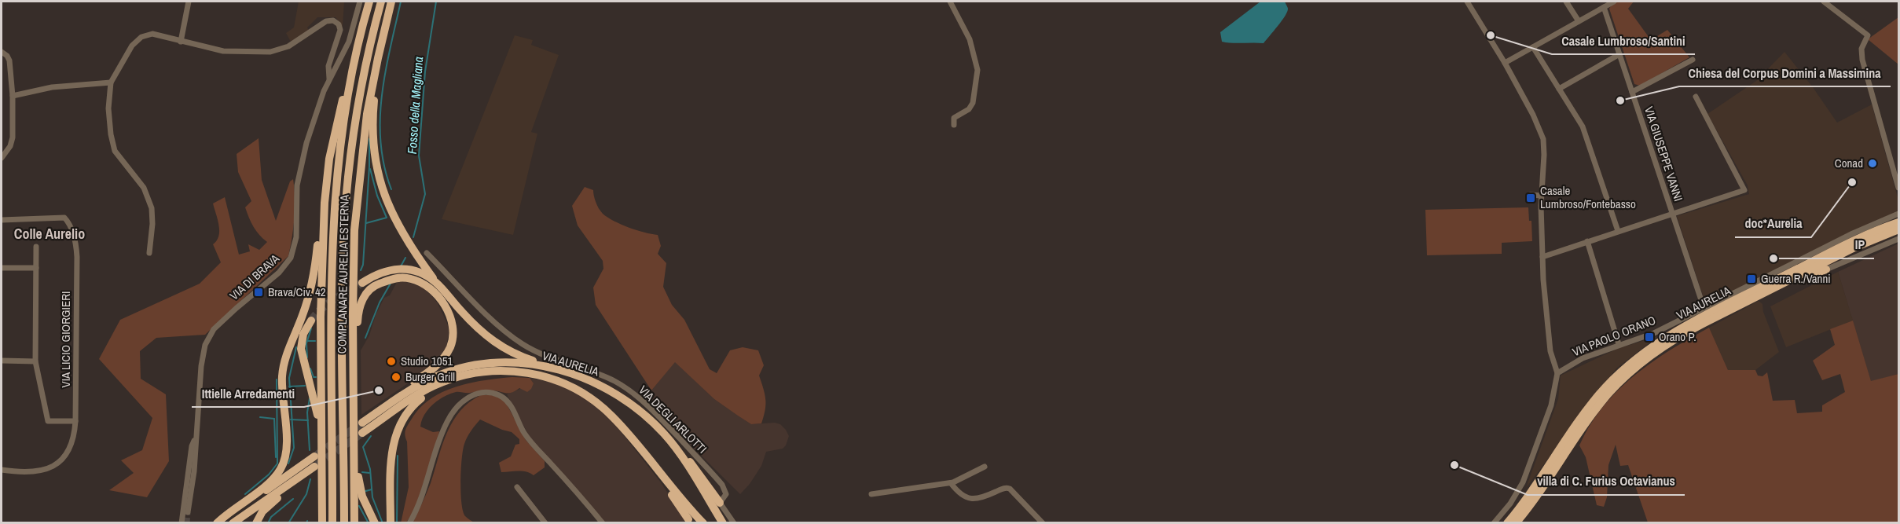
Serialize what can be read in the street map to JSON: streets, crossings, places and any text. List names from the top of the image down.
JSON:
{
  "streets": {
    "highway": ["COMPLANARE AURELIA ESTERNA", "VIA AURELIA"],
    "street": [
      "VIA GIUSEPPE VANNI",
      "VIA DI BRAVA",
      "VIA PAOLO ORANO",
      "VIA LICIO GIORGIERI",
      "VIA DEGLI ARLOTTI"
    ]
  },
  "crossings": [
    ["VIA GIUSEPPE VANNI", "VIA AURELIA"],
    ["VIA GIUSEPPE VANNI", "VIA PAOLO ORANO"],
    ["VIA AURELIA", "VIA PAOLO ORANO"]
  ],
  "districts": ["Colle Aurelio"],
  "water": ["Fosso della Magliana"],
  "places": {
    "other": [
      "Casale Lumbroso/Santini",
      "Chiesa del Corpus Domini a Massimina",
      "Conad",
      "doc*Aurelia",
      "IP",
      "Studio 1051",
      "Burger Grill",
      "Ittielle Arredamenti",
      "villa di C. Furius Octavianus"
    ],
    "transit": [
      "Casale Lumbroso/Fontebasso",
      "Guerra R./Vanni",
      "Brava/Civ. 42",
      "Orano P."
    ]
  }
}
